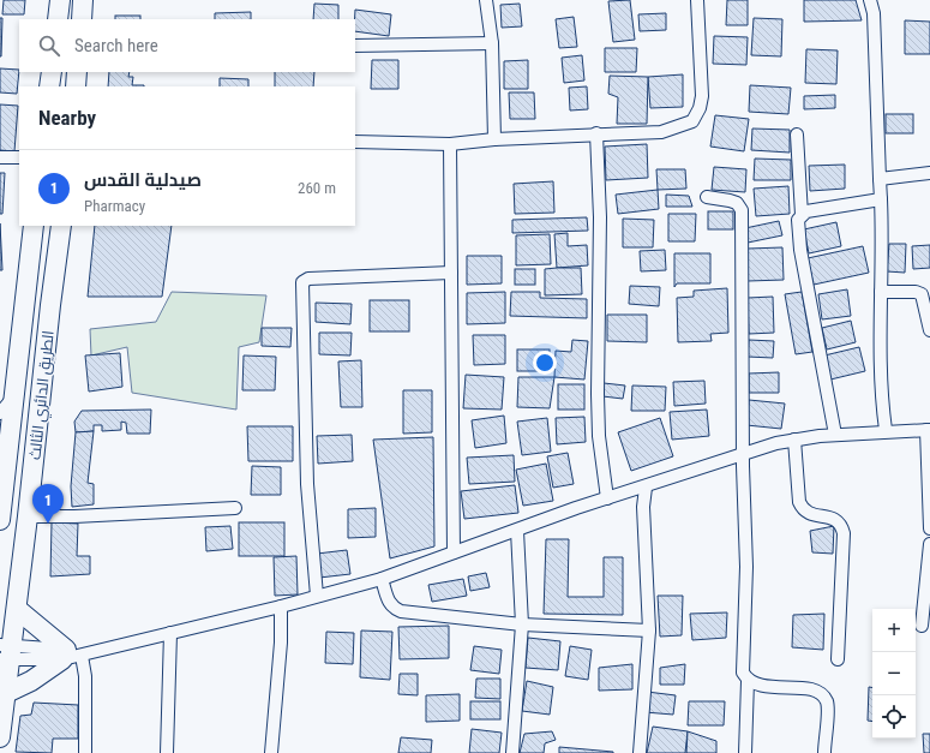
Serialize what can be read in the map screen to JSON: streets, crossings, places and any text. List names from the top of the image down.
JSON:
{
  "streets": {
    "main road": ["الطريق الدائري الثالث"]
  },
  "page": {
    "search": "Search here",
    "heading": "Nearby",
    "list": [
      {
        "mark": "1",
        "name": "صيدلية القدس",
        "note": "Pharmacy",
        "value": "260 m"
      }
    ],
    "pins": "1",
    "map_buttons": ["+", "−"]
  }
}
